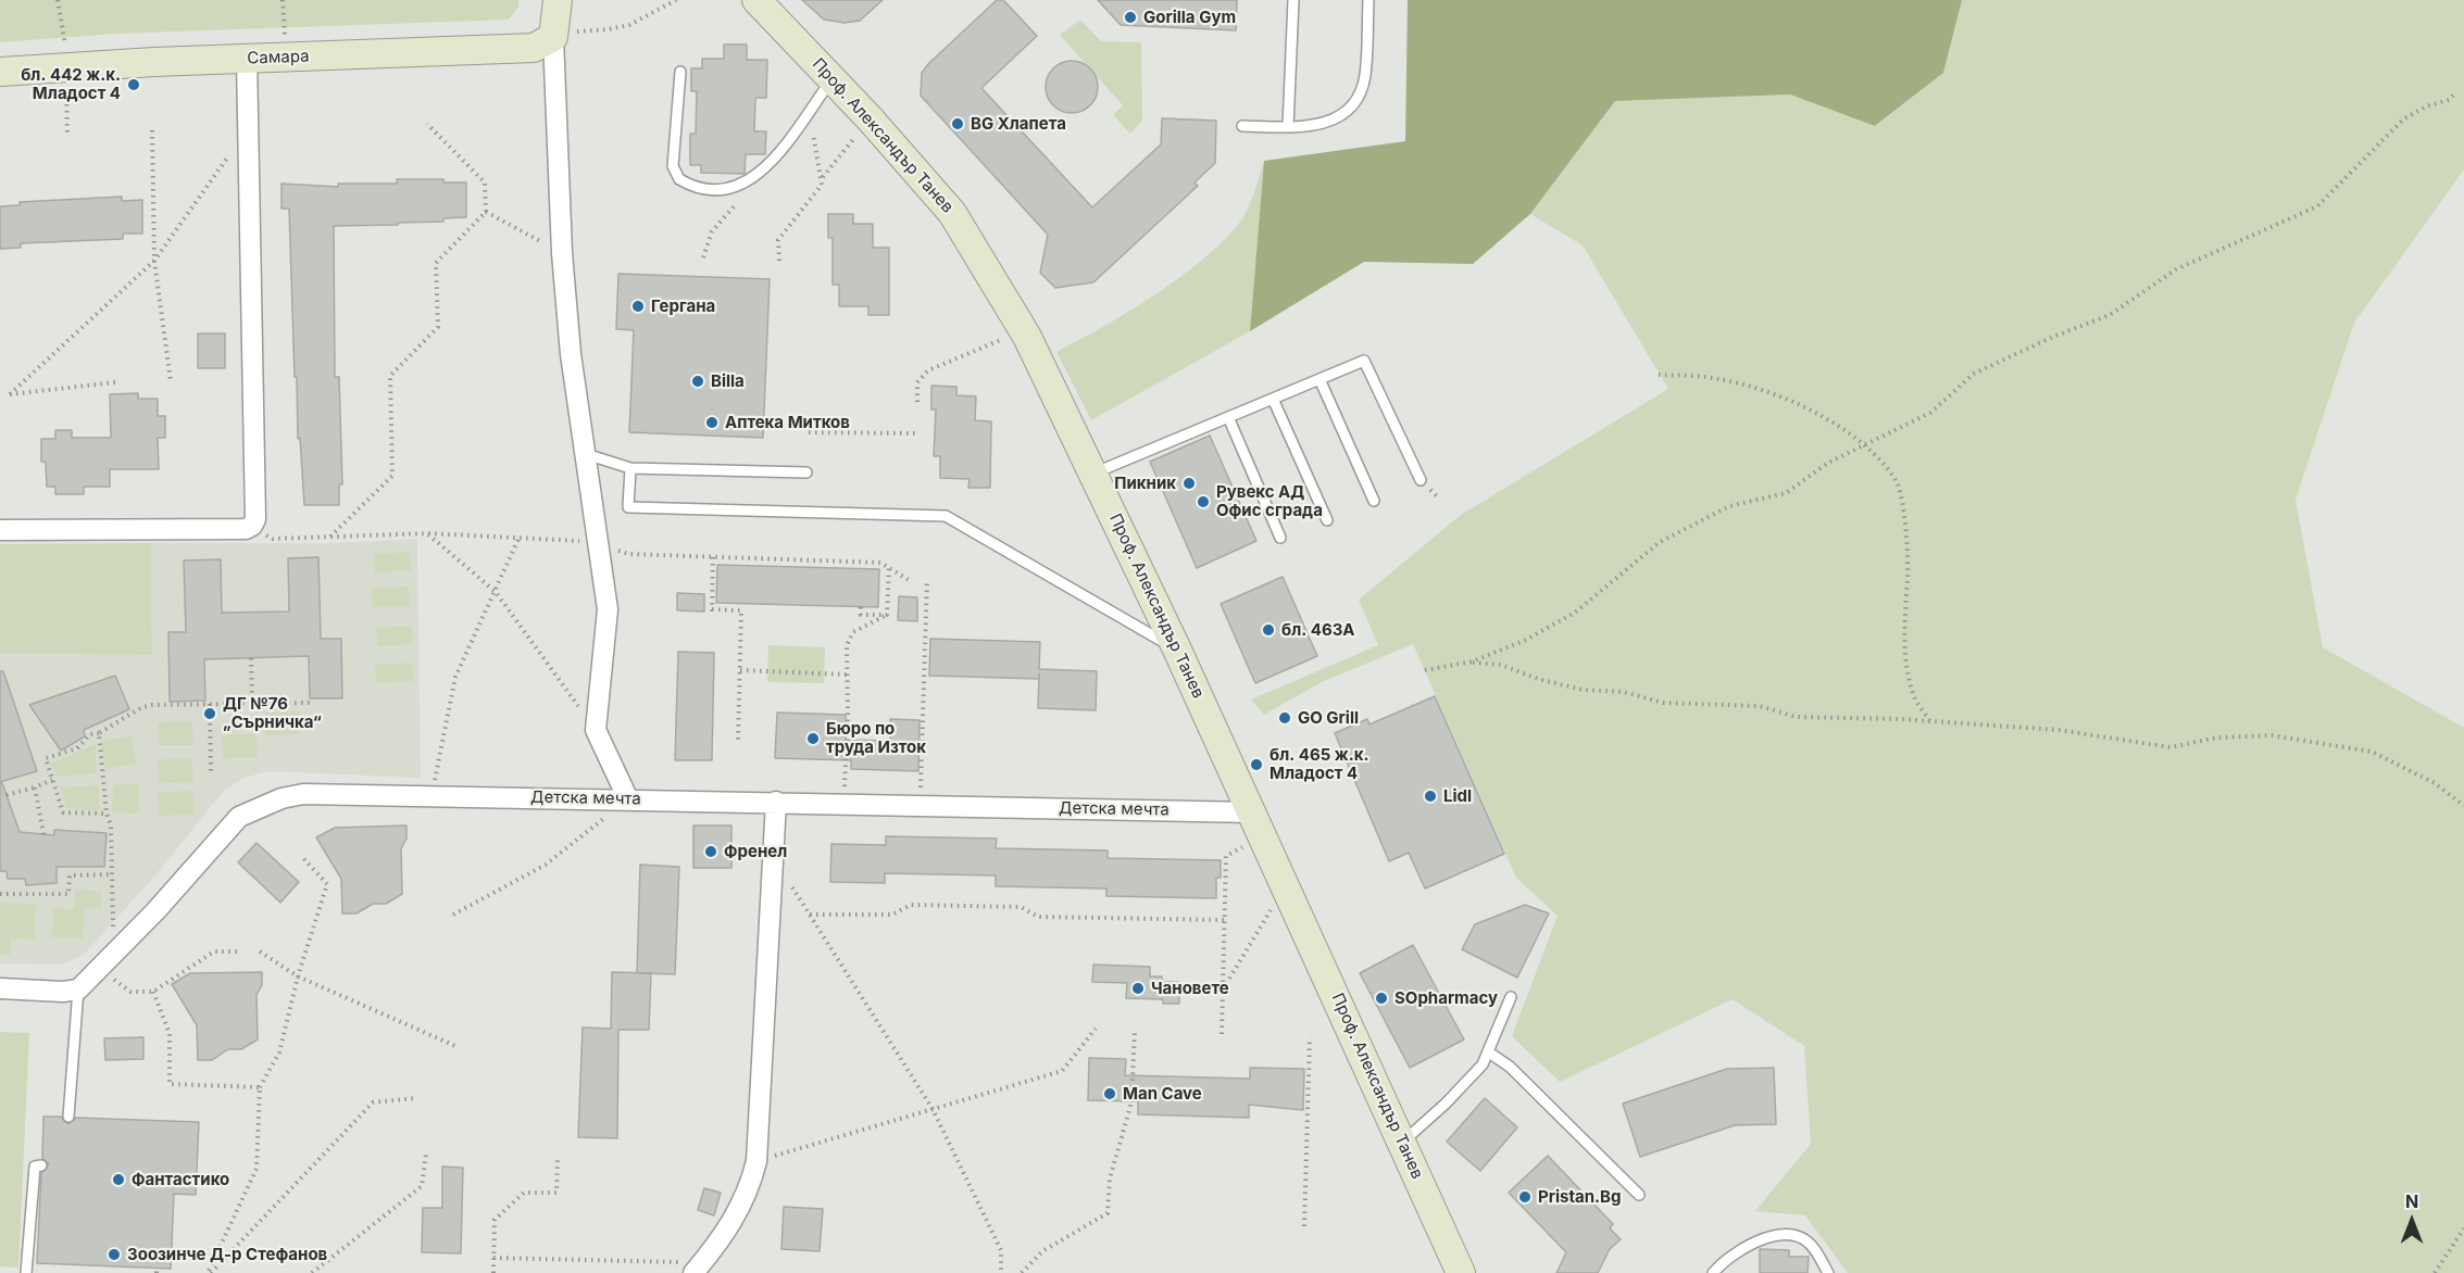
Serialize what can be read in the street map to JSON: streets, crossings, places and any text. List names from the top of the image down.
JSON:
{
  "streets": {
    "street": ["Самара", "Проф. Александър Танев", "Детска мечта"]
  },
  "crossings": [
    ["Проф. Александър Танев", "Детска мечта"]
  ],
  "places": [
    "Gorilla Gym",
    "бл. 442 ж.к. Младост 4",
    "BG Хлапета",
    "Гергана",
    "Billa",
    "Аптека Митков",
    "Пикник",
    "Рувекс АД Офис сграда",
    "бл. 463А",
    "ДГ №76 „Сърничка“",
    "GO Grill",
    "Бюро по труда Изток",
    "бл. 465 ж.к. Младост 4",
    "Lidl",
    "Френел",
    "Чановете",
    "SOpharmacy",
    "Man Cave",
    "Фантастико",
    "Pristan.Bg",
    "Зоозинче Д-р Стефанов"
  ],
  "north": "top"
}
